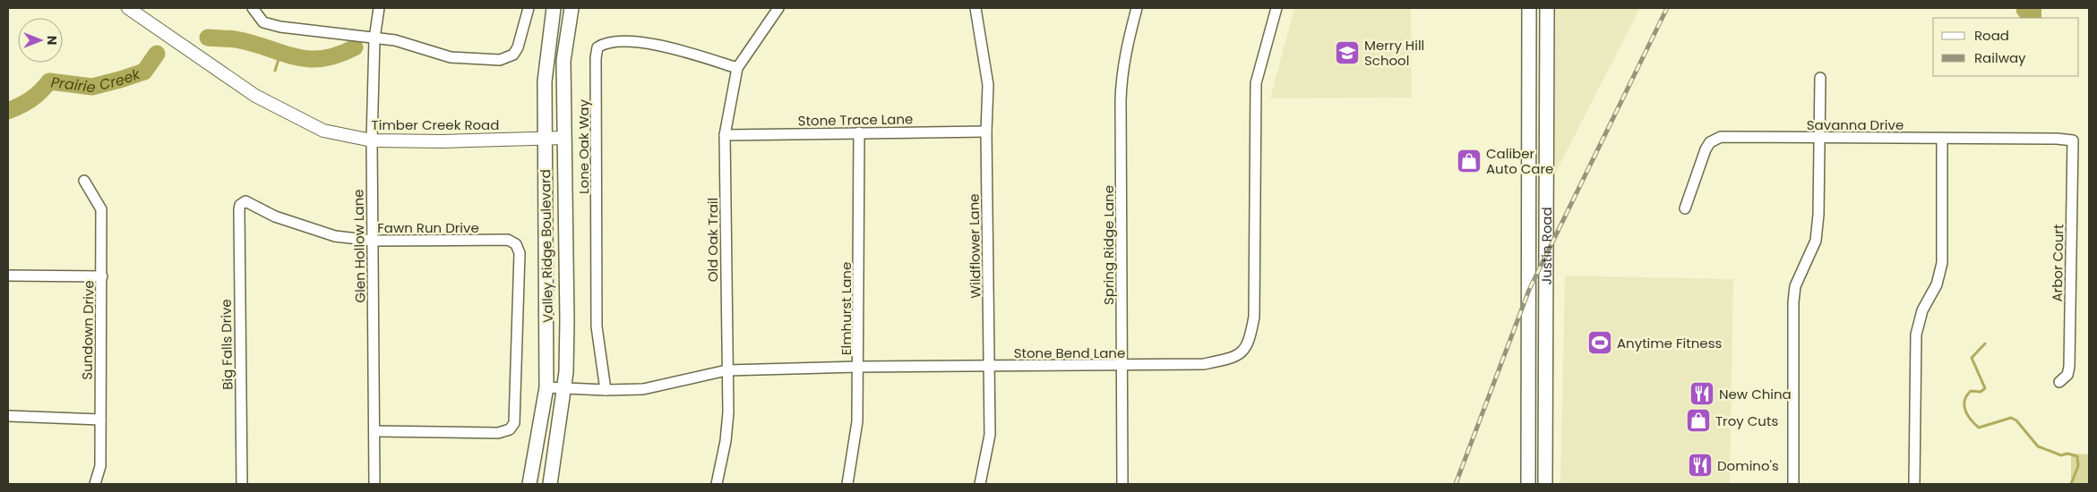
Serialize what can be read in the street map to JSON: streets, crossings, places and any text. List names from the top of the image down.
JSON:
{
  "streets": {
    "main road": ["Valley Ridge Boulevard", "Justin Road"],
    "street": [
      "Stone Trace Lane",
      "Timber Creek Road",
      "Savanna Drive",
      "Lone Oak Way",
      "Fawn Run Drive",
      "Old Oak Trail",
      "Spring Ridge Lane",
      "Glen Hollow Lane",
      "Wildflower Lane",
      "Arbor Court",
      "Elmhurst Lane",
      "Sundown Drive",
      "Big Falls Drive",
      "Stone Bend Lane"
    ]
  },
  "crossings": [
    ["Stone Trace Lane", "Old Oak Trail"],
    ["Stone Trace Lane", "Wildflower Lane"],
    ["Stone Trace Lane", "Elmhurst Lane"],
    ["Timber Creek Road", "Glen Hollow Lane"],
    ["Timber Creek Road", "Valley Ridge Boulevard"],
    ["Savanna Drive", "Arbor Court"],
    ["Lone Oak Way", "Old Oak Trail"],
    ["Lone Oak Way", "Stone Bend Lane"],
    ["Fawn Run Drive", "Glen Hollow Lane"],
    ["Fawn Run Drive", "Big Falls Drive"],
    ["Old Oak Trail", "Stone Bend Lane"],
    ["Spring Ridge Lane", "Stone Bend Lane"],
    ["Valley Ridge Boulevard", "Stone Bend Lane"],
    ["Wildflower Lane", "Stone Bend Lane"],
    ["Elmhurst Lane", "Stone Bend Lane"]
  ],
  "water": ["Prairie Creek"],
  "places": {
    "school or university": ["Merry Hill School"],
    "shop": ["Caliber Auto Care", "Troy Cuts"],
    "sports": ["Anytime Fitness"],
    "restaurant": ["New China", "Domino's"]
  },
  "legend": ["Road", "Railway"],
  "north": "right"
}
